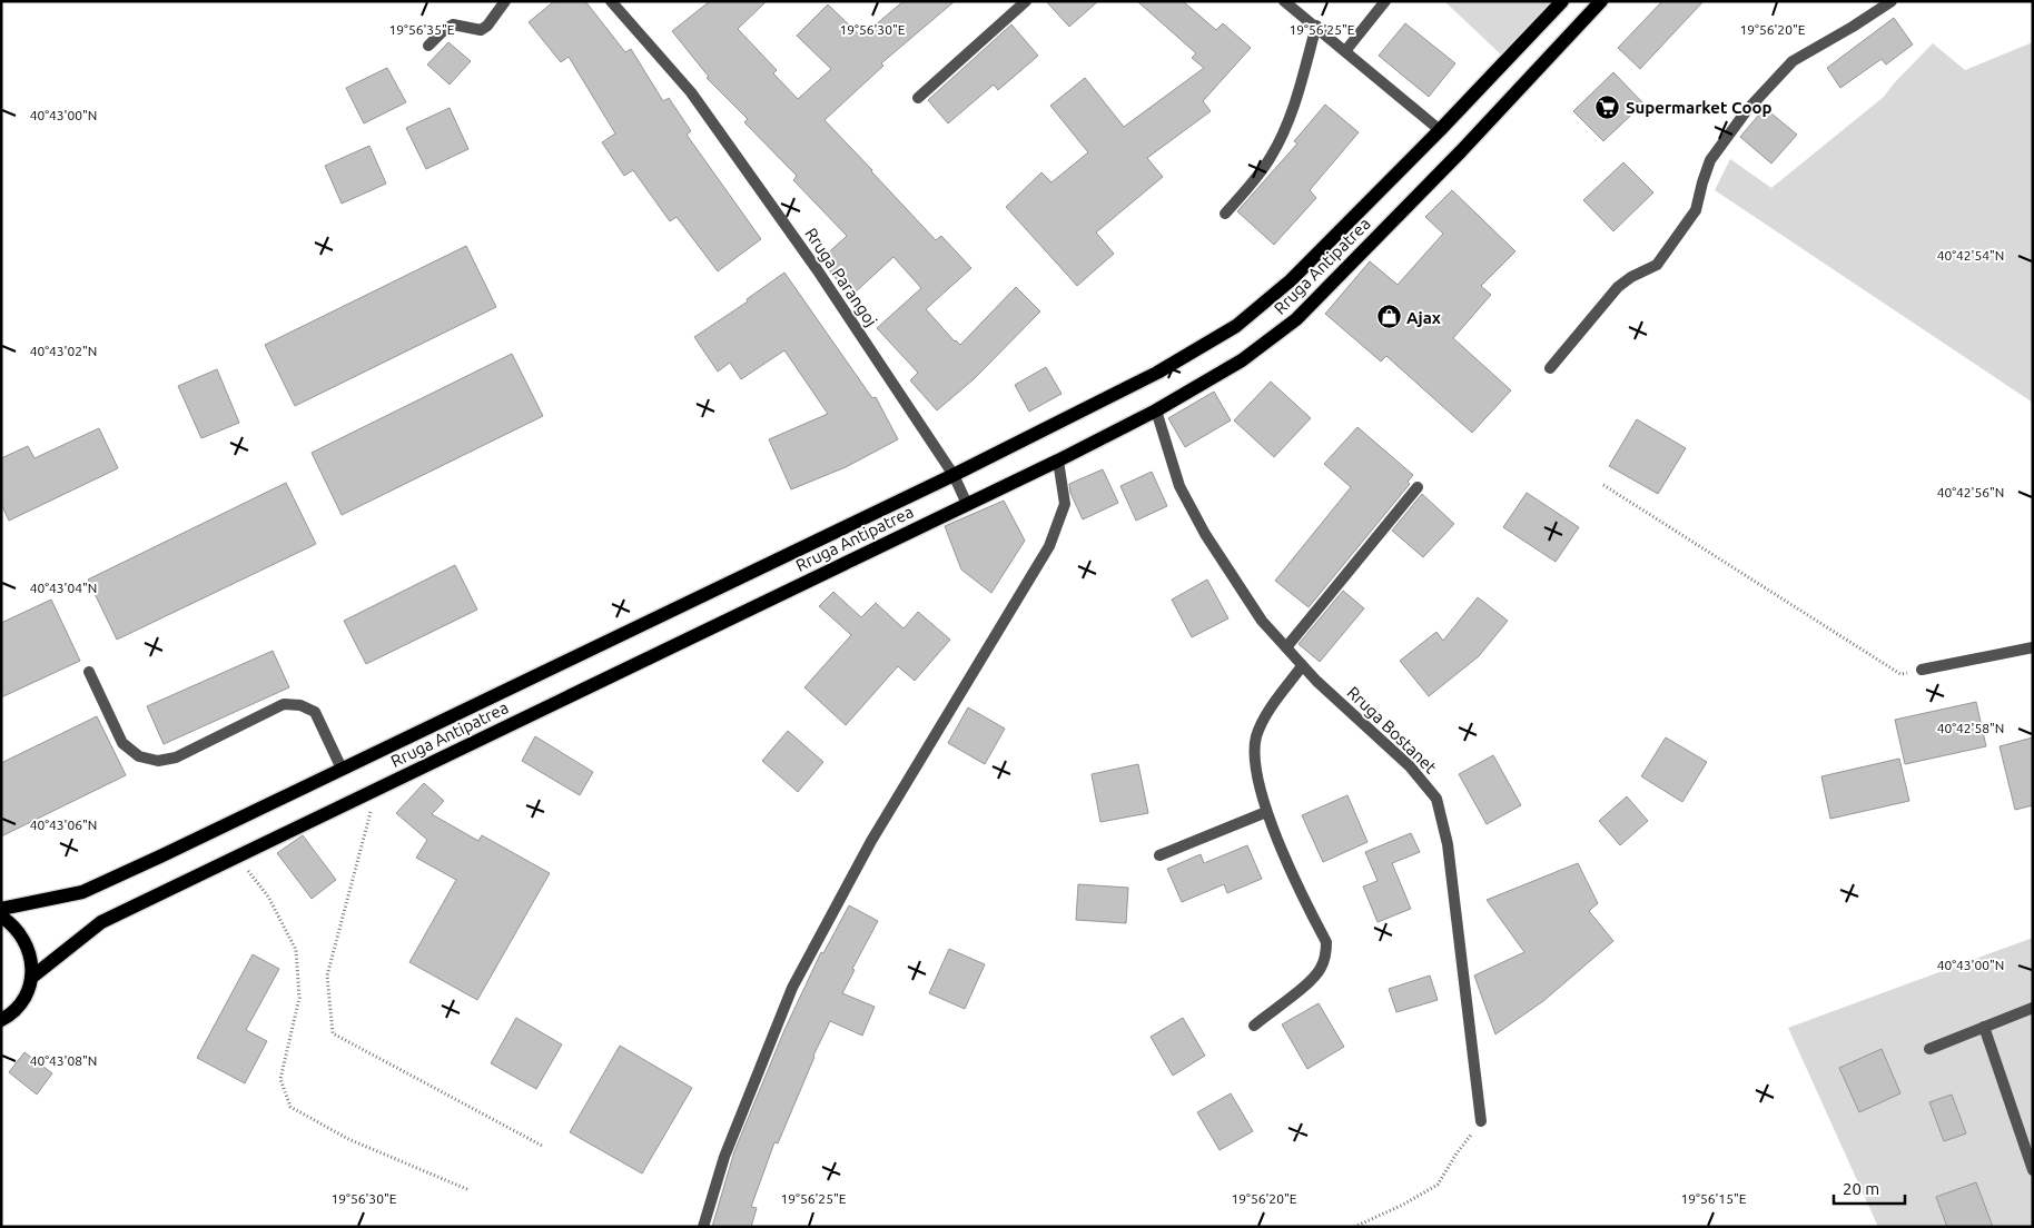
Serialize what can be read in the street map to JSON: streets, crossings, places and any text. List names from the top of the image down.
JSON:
{
  "streets": {
    "main road": ["Rruga Antipatrea"],
    "street": ["Rruga Parangoj", "Rruga Bostanet"]
  },
  "crossings": [
    ["Rruga Antipatrea", "Rruga Parangoj"],
    ["Rruga Antipatrea", "Rruga Bostanet"]
  ],
  "places": {
    "supermarket": ["Supermarket Coop"],
    "shop": ["Ajax"]
  },
  "scale_bar": "20 m",
  "coordinates": [
    "19°56'35\"E",
    "19°56'30\"E",
    "19°56'25\"E",
    "19°56'20\"E",
    "40°43'00\"N",
    "40°42'54\"N",
    "40°43'02\"N",
    "40°42'56\"N",
    "40°43'04\"N",
    "40°42'58\"N",
    "40°43'06\"N",
    "40°43'08\"N",
    "19°56'15\"E"
  ]
}
